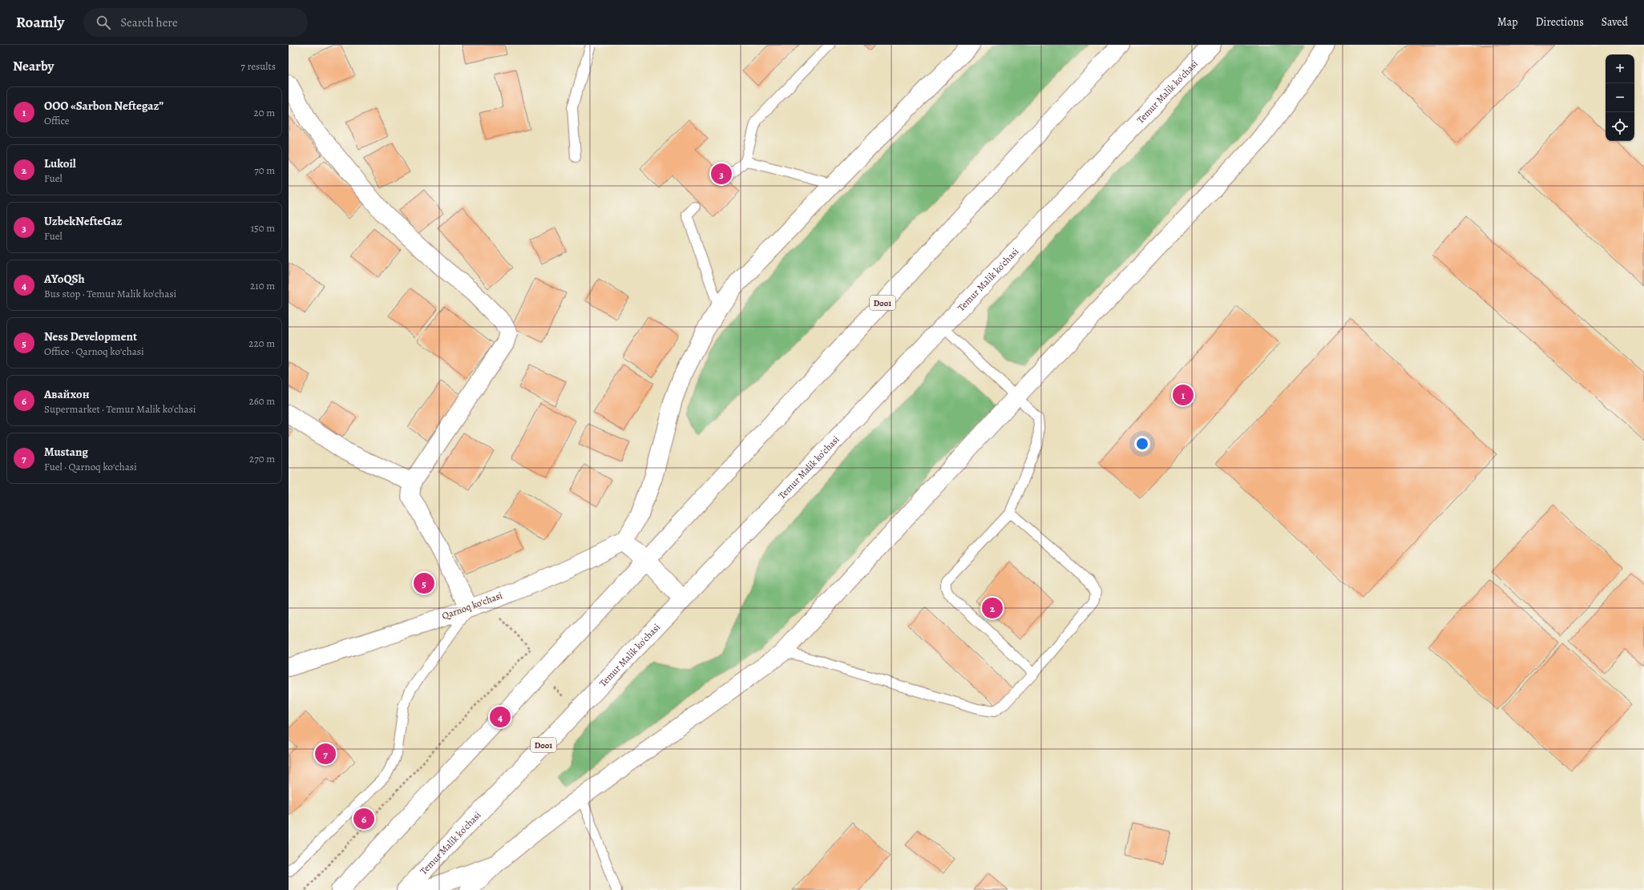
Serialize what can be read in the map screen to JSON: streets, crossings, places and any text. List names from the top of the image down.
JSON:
{
  "streets": {
    "main road": ["Temur Malik ko'chasi", "D001", "Qarnoq koʻchasi"]
  },
  "page": {
    "header": "Roamly",
    "search": "Search here",
    "nav": ["Map", "Directions", "Saved"],
    "heading": ["Nearby", "7 results"],
    "map_buttons": ["+", "−"],
    "list": [
      {
        "mark": "1",
        "name": "ООО «Sarbon Neftegaz”",
        "note": "Office",
        "value": "20 m"
      },
      {
        "mark": "2",
        "name": "Lukoil",
        "note": "Fuel",
        "value": "70 m"
      },
      {
        "mark": "3",
        "name": "UzbekNefteGaz",
        "note": "Fuel",
        "value": "150 m"
      },
      {
        "mark": "4",
        "name": "AYoQSh",
        "note": "Bus stop · Temur Malik ko'chasi",
        "value": "210 m"
      },
      {
        "mark": "5",
        "name": "Ness Development",
        "note": "Office · Qarnoq koʻchasi",
        "value": "220 m"
      },
      {
        "mark": "6",
        "name": "Авайхон",
        "note": "Supermarket · Temur Malik ko'chasi",
        "value": "260 m"
      },
      {
        "mark": "7",
        "name": "Mustang",
        "note": "Fuel · Qarnoq koʻchasi",
        "value": "270 m"
      }
    ],
    "pins": [
      "3",
      "1",
      "5",
      "2",
      "4",
      "7",
      "6"
    ]
  }
}
